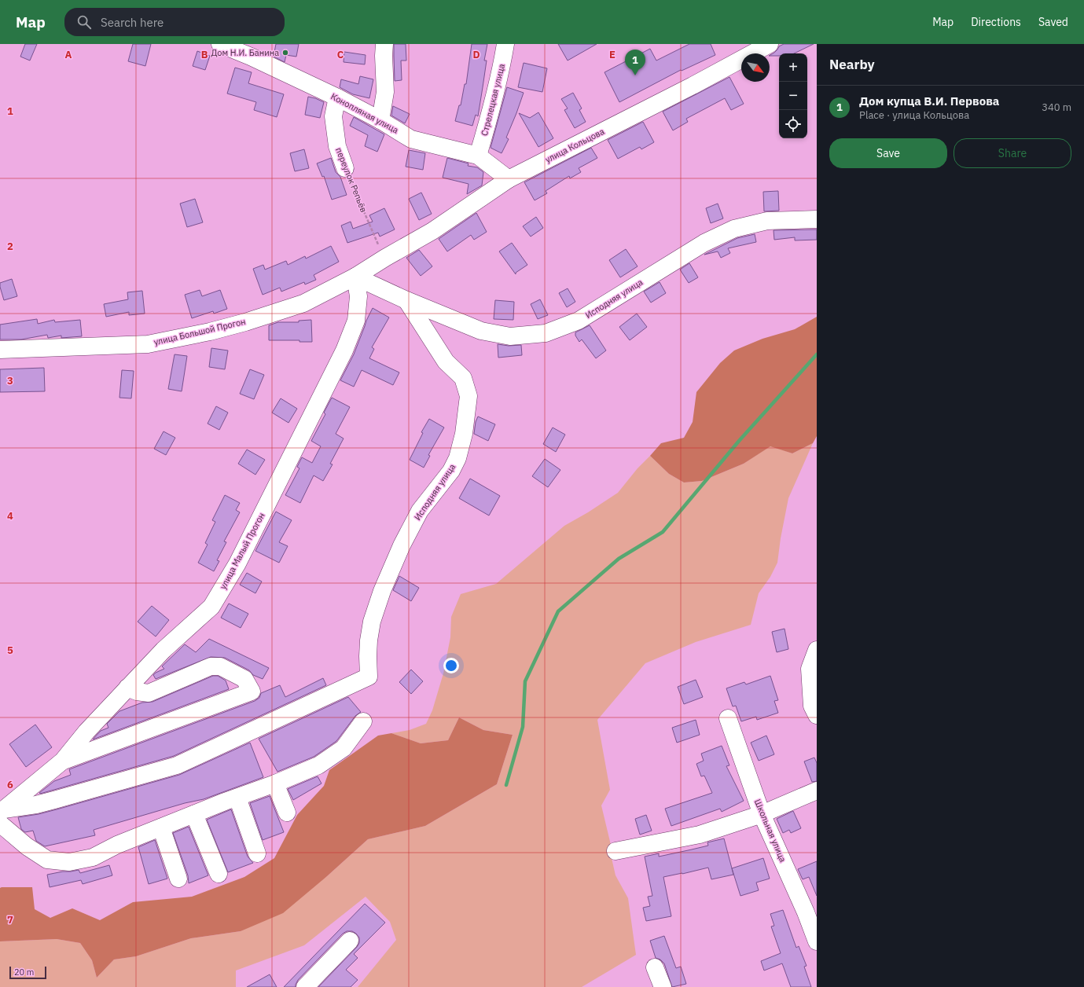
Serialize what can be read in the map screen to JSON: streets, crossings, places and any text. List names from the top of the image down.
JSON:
{
  "streets": {
    "street": [
      "Стрелецкая улица",
      "Конопляная улица",
      "улица Кольцова",
      "переулок Репьёв",
      "Исподняя улица",
      "улица Большой Прогон",
      "улица Малый Прогон",
      "Школьная улица"
    ]
  },
  "crossings": [
    ["Стрелецкая улица", "Конопляная улица"],
    ["Конопляная улица", "улица Кольцова"],
    ["Конопляная улица", "переулок Репьёв"],
    ["улица Кольцова", "переулок Репьёв"],
    ["улица Кольцова", "улица Большой Прогон"],
    ["переулок Репьёв", "улица Большой Прогон"],
    ["Исподняя улица", "улица Большой Прогон"],
    ["Исподняя улица", "улица Малый Прогон"],
    ["улица Большой Прогон", "улица Малый Прогон"]
  ],
  "places": ["Дом Н.И. Банина"],
  "scale_bar": "20 m",
  "north": "bottom right",
  "page": {
    "header": "Map",
    "search": "Search here",
    "nav": ["Map", "Directions", "Saved"],
    "heading": "Nearby",
    "pins": "1",
    "map_buttons": ["+", "−"],
    "list": [
      {
        "mark": "1",
        "name": "Дом купца В.И. Первова",
        "note": "Place · улица Кольцова",
        "value": "340 m"
      }
    ],
    "buttons": ["Save", "Share"],
    "scale": "20 m"
  },
  "grid": {
    "columns": [
      "A",
      "B",
      "C",
      "D",
      "E"
    ],
    "rows": [
      "1",
      "2",
      "3",
      "4",
      "5",
      "6",
      "7"
    ]
  }
}
